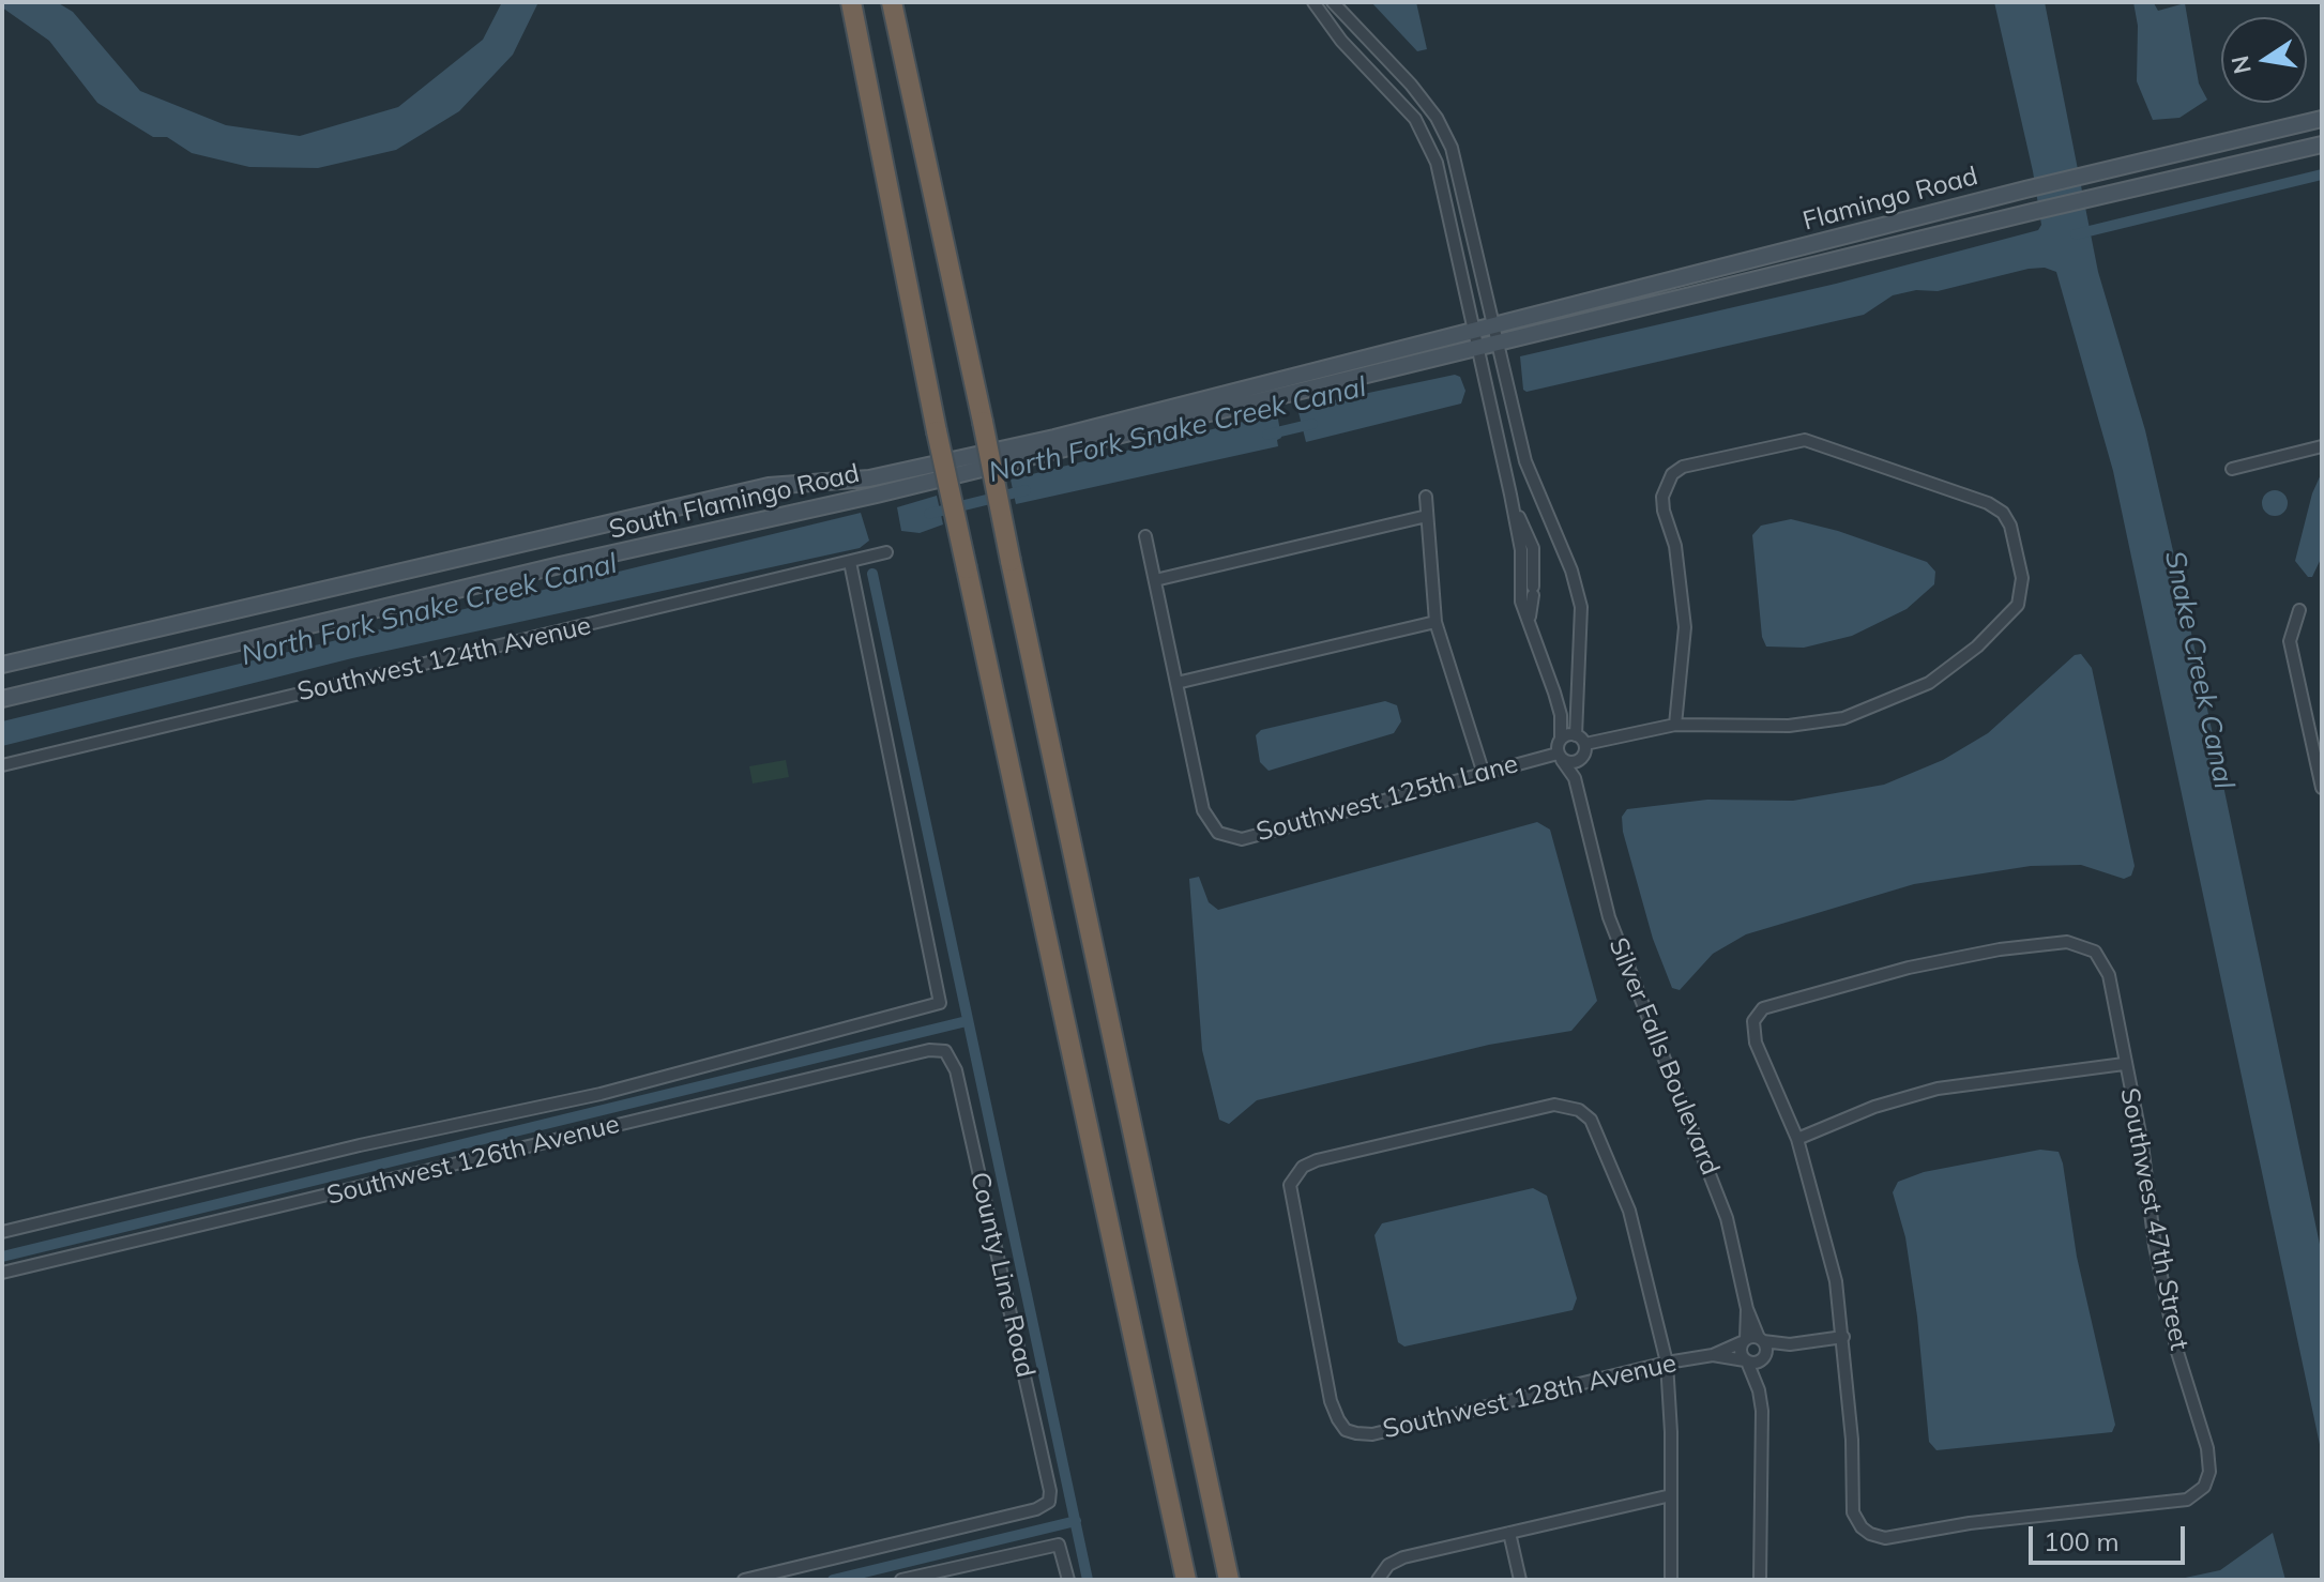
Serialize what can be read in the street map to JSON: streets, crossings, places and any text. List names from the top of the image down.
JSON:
{
  "streets": {
    "main road": ["Flamingo Road", "South Flamingo Road"],
    "street": [
      "Southwest 124th Avenue",
      "Southwest 125th Lane",
      "Silver Falls Boulevard",
      "Southwest 126th Avenue",
      "Southwest 47th Street",
      "County Line Road",
      "Southwest 128th Avenue"
    ]
  },
  "crossings": [
    ["Flamingo Road", "South Flamingo Road"],
    ["Southwest 124th Avenue", "Southwest 126th Avenue"],
    ["Southwest 125th Lane", "Silver Falls Boulevard"],
    ["Silver Falls Boulevard", "Southwest 128th Avenue"],
    ["Southwest 126th Avenue", "County Line Road"]
  ],
  "water": ["North Fork Snake Creek Canal", "Snake Creek Canal"],
  "scale_bar": "100 m",
  "north": "left"
}
